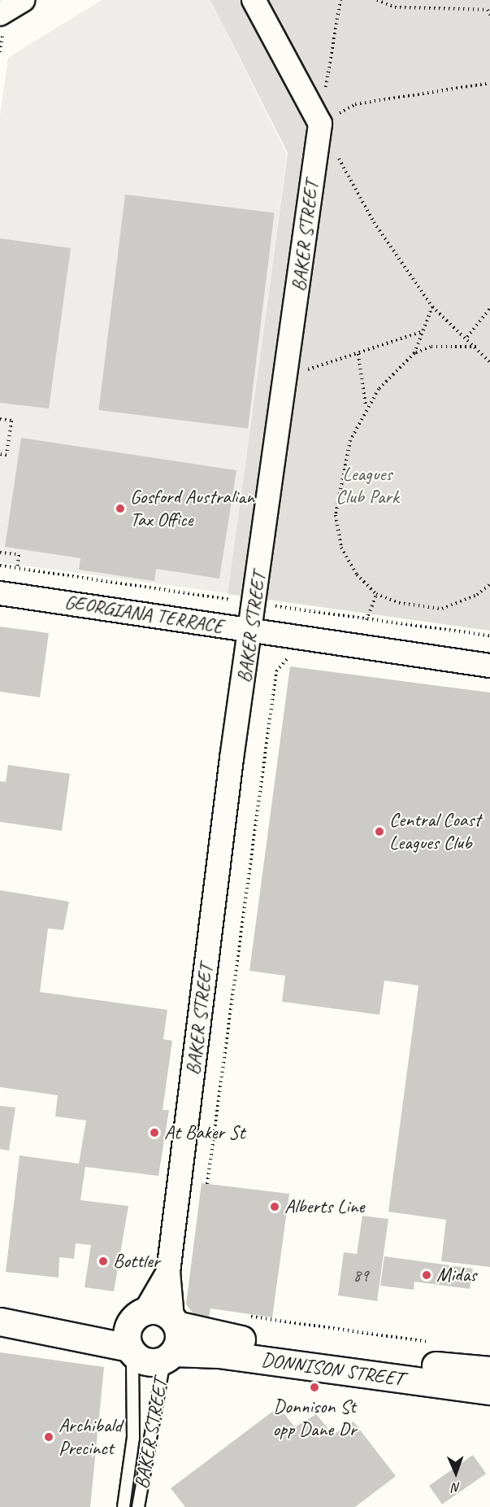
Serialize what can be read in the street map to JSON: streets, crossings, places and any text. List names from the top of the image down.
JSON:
{
  "streets": {
    "main road": ["DONNISON STREET"],
    "street": ["BAKER STREET", "GEORGIANA TERRACE"]
  },
  "crossings": [
    ["BAKER STREET", "GEORGIANA TERRACE"],
    ["BAKER STREET", "DONNISON STREET"]
  ],
  "parks": ["Leagues Club Park"],
  "places": [
    "Gosford Australian Tax Office",
    "Central Coast Leagues Club",
    "At Baker St",
    "Alberts Line",
    "Bottler",
    "Midas",
    "Donnison St opp Dane Dr",
    "Archibald Precinct"
  ],
  "house_numbers": ["89"],
  "north": "bottom"
}
